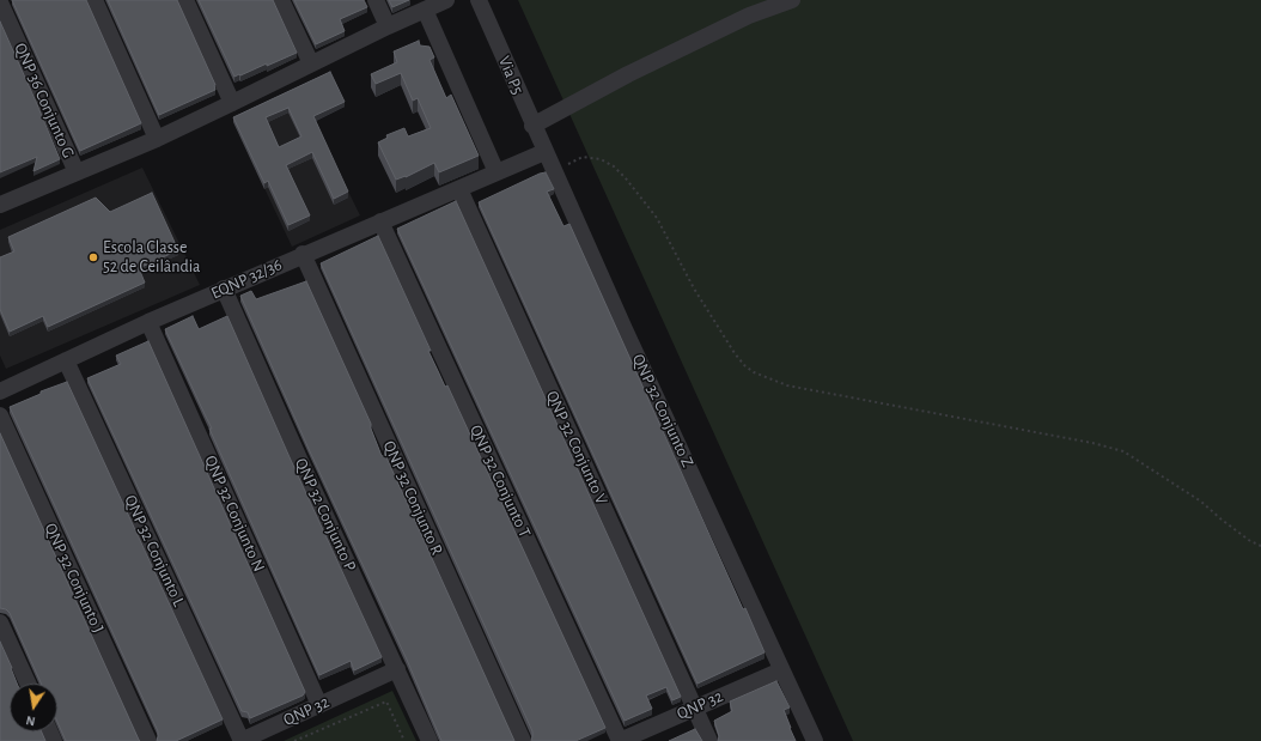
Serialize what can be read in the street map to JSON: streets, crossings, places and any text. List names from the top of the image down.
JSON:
{
  "streets": {
    "street": [
      "Via P5",
      "QNP 36 Conjunto G",
      "EQNP 32/36",
      "QNP 32 Conjunto Z",
      "QNP 32 Conjunto V",
      "QNP 32 Conjunto T",
      "QNP 32 Conjunto R",
      "QNP 32 Conjunto N",
      "QNP 32 Conjunto P",
      "QNP 32 Conjunto L",
      "QNP 32 Conjunto J",
      "QNP 32"
    ]
  },
  "crossings": [
    ["Via P5", "EQNP 32/36"],
    ["Via P5", "QNP 32 Conjunto Z"],
    ["EQNP 32/36", "QNP 32 Conjunto Z"],
    ["EQNP 32/36", "QNP 32 Conjunto V"],
    ["EQNP 32/36", "QNP 32 Conjunto T"],
    ["EQNP 32/36", "QNP 32 Conjunto R"],
    ["EQNP 32/36", "QNP 32 Conjunto N"],
    ["EQNP 32/36", "QNP 32 Conjunto P"],
    ["EQNP 32/36", "QNP 32 Conjunto L"],
    ["QNP 32 Conjunto Z", "QNP 32"],
    ["QNP 32 Conjunto V", "QNP 32"],
    ["QNP 32 Conjunto T", "QNP 32"],
    ["QNP 32 Conjunto N", "QNP 32"],
    ["QNP 32 Conjunto P", "QNP 32"],
    ["QNP 32 Conjunto L", "QNP 32"]
  ],
  "places": ["Escola Classe 52 de Ceilândia"],
  "north": "bottom"
}
